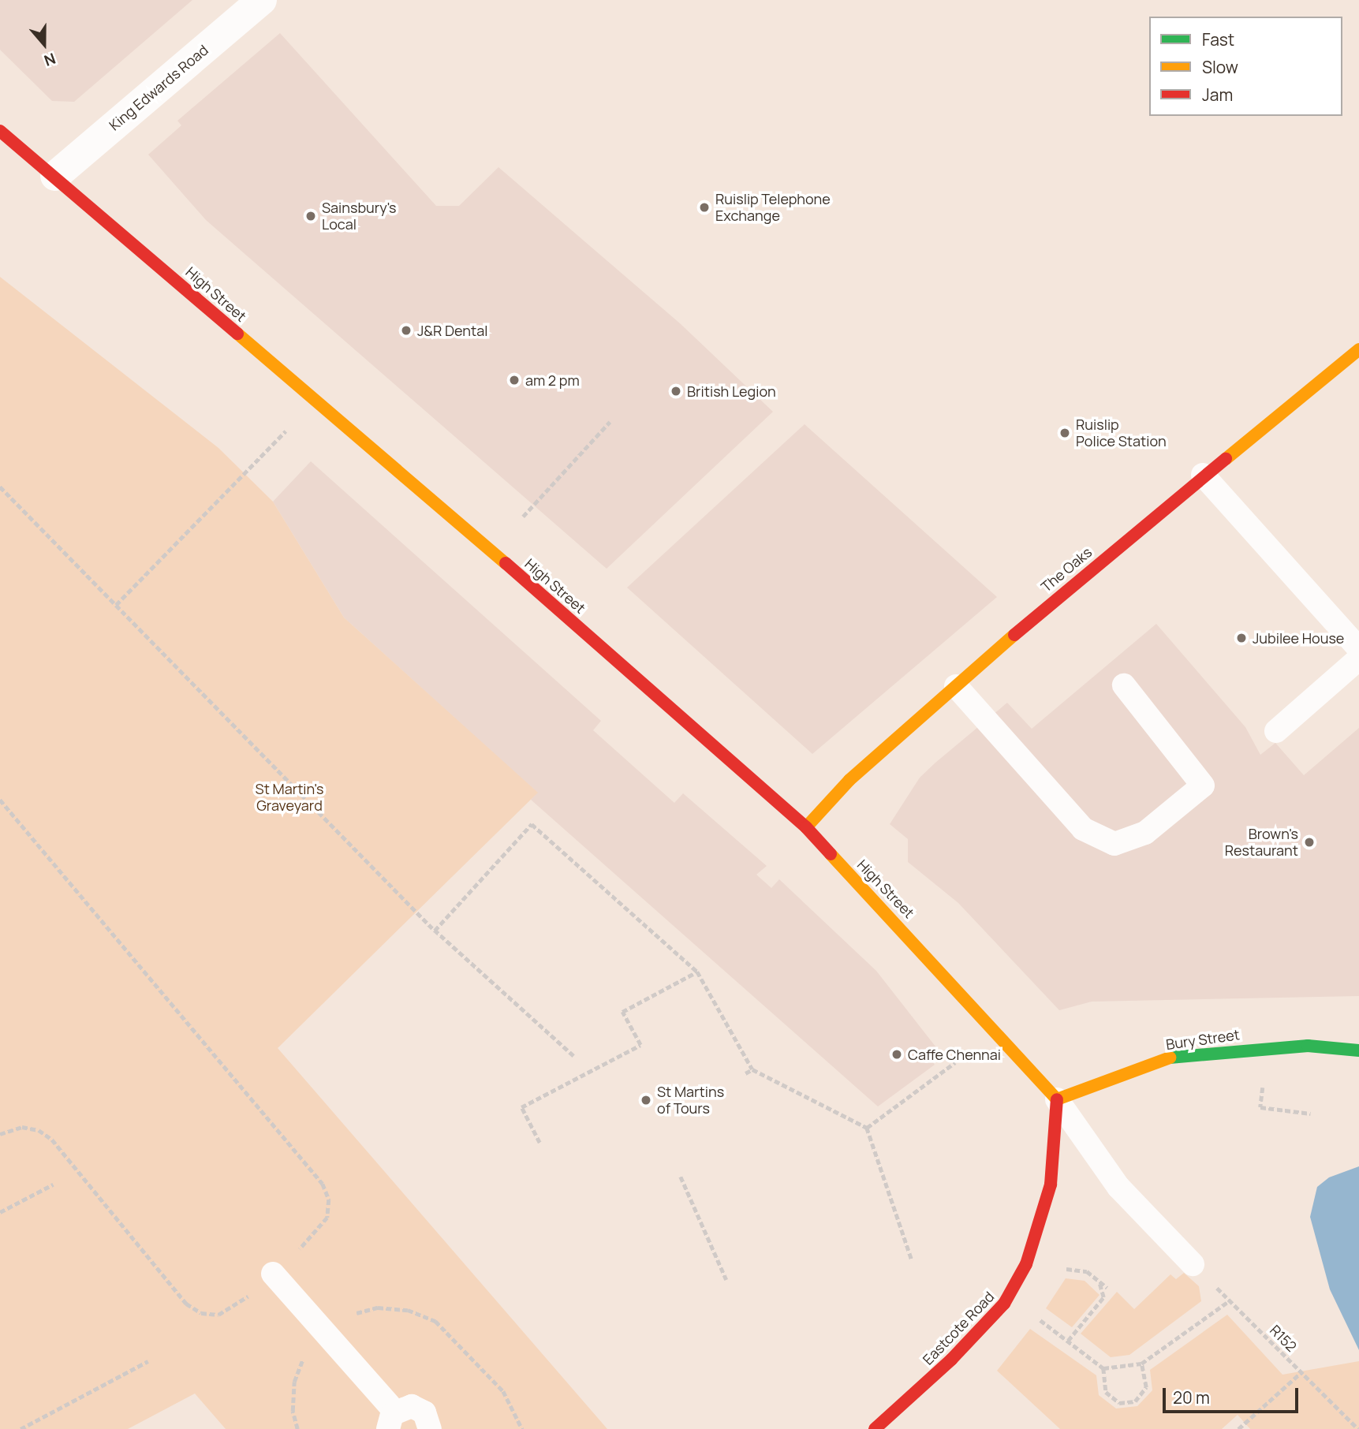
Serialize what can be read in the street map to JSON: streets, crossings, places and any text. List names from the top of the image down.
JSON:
{
  "streets": {
    "main road": [
      "High Street",
      "The Oaks",
      "Bury Street",
      "Eastcote Road"
    ],
    "street": ["King Edwards Road"],
    "path": ["R152"]
  },
  "crossings": [
    ["King Edwards Road", "High Street"],
    ["High Street", "The Oaks"],
    ["High Street", "Bury Street"],
    ["High Street", "Eastcote Road"],
    ["Bury Street", "Eastcote Road"]
  ],
  "parks": ["St Martin's Graveyard"],
  "places": [
    "Ruislip Telephone Exchange",
    "Sainsbury's Local",
    "J&R Dental",
    "am 2 pm",
    "British Legion",
    "Ruislip Police Station",
    "Jubilee House",
    "Brown's Restaurant",
    "Caffe Chennai",
    "St Martins of Tours"
  ],
  "legend": ["Fast", "Slow", "Jam"],
  "scale_bar": "20 m",
  "north": "bottom"
}
